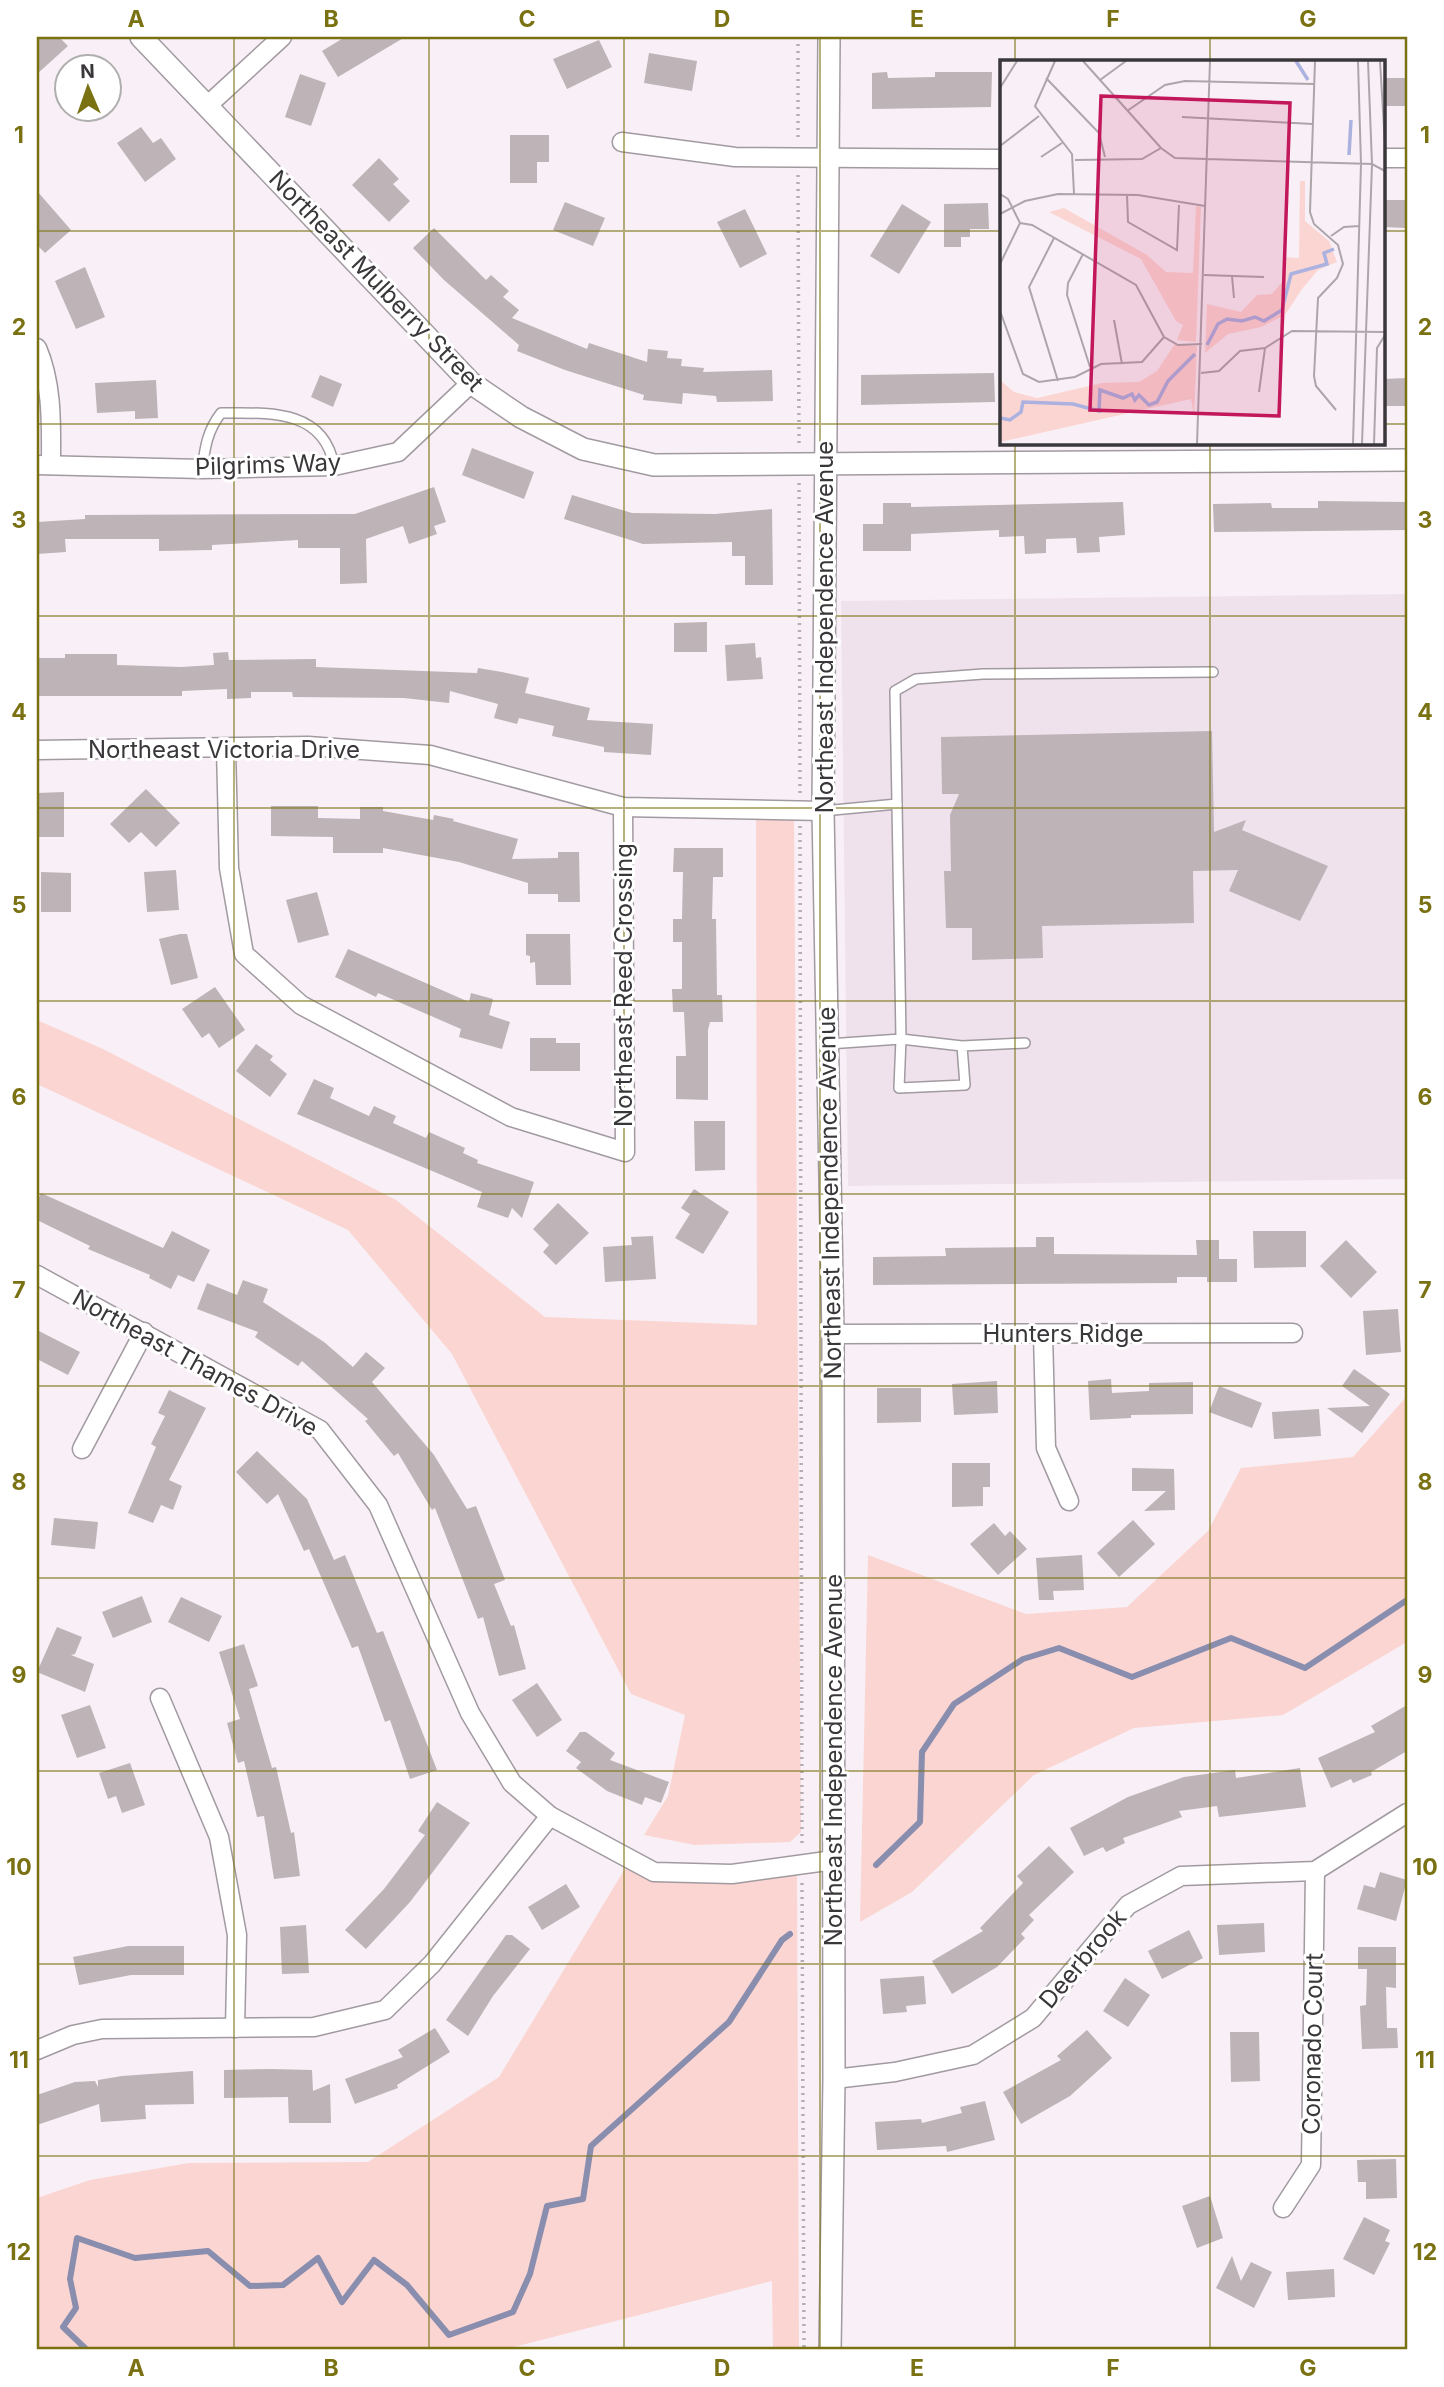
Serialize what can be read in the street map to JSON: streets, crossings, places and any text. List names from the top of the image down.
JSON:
{
  "streets": {
    "street": [
      "Northeast Mulberry Street",
      "Pilgrims Way",
      "Northeast Independence Avenue",
      "Northeast Victoria Drive",
      "Northeast Reed Crossing",
      "Hunters Ridge",
      "Northeast Thames Drive",
      "Deerbrook",
      "Coronado Court"
    ]
  },
  "crossings": [
    ["Northeast Mulberry Street", "Pilgrims Way"],
    ["Northeast Mulberry Street", "Northeast Independence Avenue"],
    ["Northeast Independence Avenue", "Northeast Victoria Drive"],
    ["Northeast Independence Avenue", "Hunters Ridge"],
    ["Northeast Independence Avenue", "Northeast Thames Drive"],
    ["Northeast Independence Avenue", "Deerbrook"],
    ["Northeast Victoria Drive", "Northeast Reed Crossing"],
    ["Deerbrook", "Coronado Court"]
  ],
  "north": "top",
  "grid": {
    "columns": [
      "A",
      "B",
      "C",
      "D",
      "E",
      "F",
      "G"
    ],
    "rows": [
      "1",
      "2",
      "3",
      "4",
      "5",
      "6",
      "7",
      "8",
      "9",
      "10",
      "11",
      "12"
    ]
  }
}
